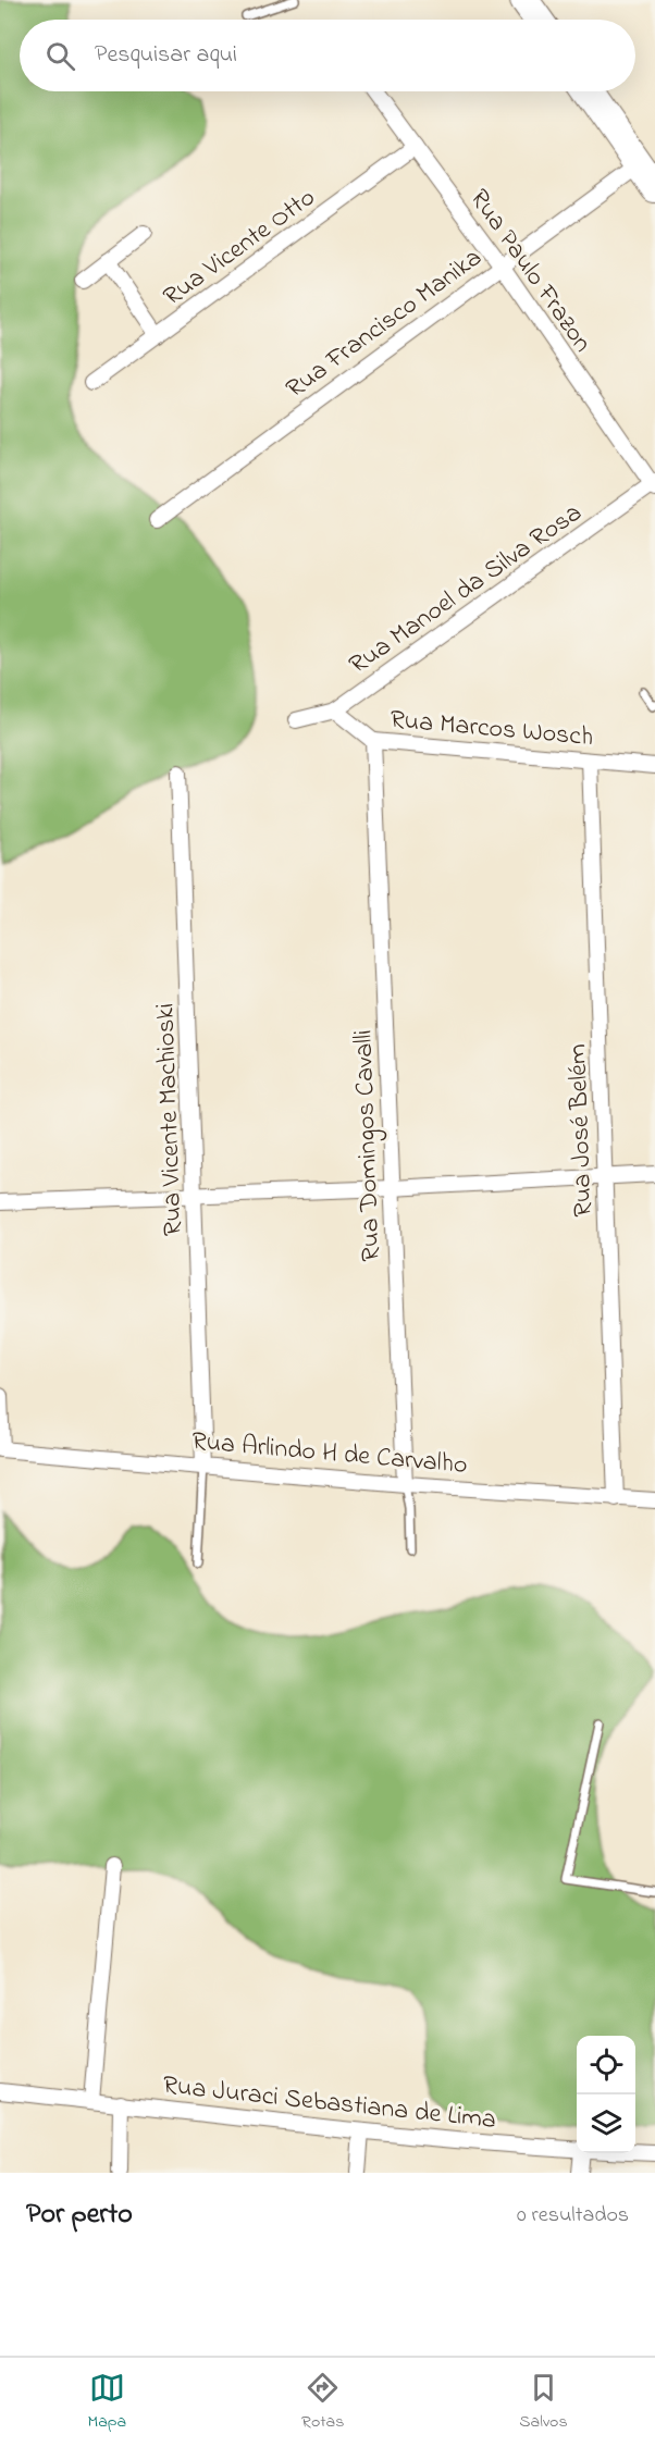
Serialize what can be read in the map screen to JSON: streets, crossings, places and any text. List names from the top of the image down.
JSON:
{
  "streets": {
    "street": [
      "Rua Vicente Otto",
      "Rua Paulo Frazon",
      "Rua Francisco Manika",
      "Rua Manoel da Silva Rosa",
      "Rua Marcos Wosch",
      "Rua Vicente Machioski",
      "Rua José Belém",
      "Rua Domingos Cavalli",
      "Rua Arlindo H de Carvalho",
      "Rua Juraci Sebastiana de Lima"
    ]
  },
  "crossings": [
    ["Rua Vicente Otto", "Rua Paulo Frazon"],
    ["Rua Paulo Frazon", "Rua Francisco Manika"],
    ["Rua Paulo Frazon", "Rua Manoel da Silva Rosa"],
    ["Rua Manoel da Silva Rosa", "Rua Marcos Wosch"],
    ["Rua Marcos Wosch", "Rua José Belém"],
    ["Rua Marcos Wosch", "Rua Domingos Cavalli"],
    ["Rua Vicente Machioski", "Rua Arlindo H de Carvalho"],
    ["Rua José Belém", "Rua Arlindo H de Carvalho"],
    ["Rua Domingos Cavalli", "Rua Arlindo H de Carvalho"]
  ],
  "page": {
    "search": "Pesquisar aqui",
    "heading": ["Por perto", "0 resultados"],
    "nav": ["Mapa", "Rotas", "Salvos"]
  }
}
